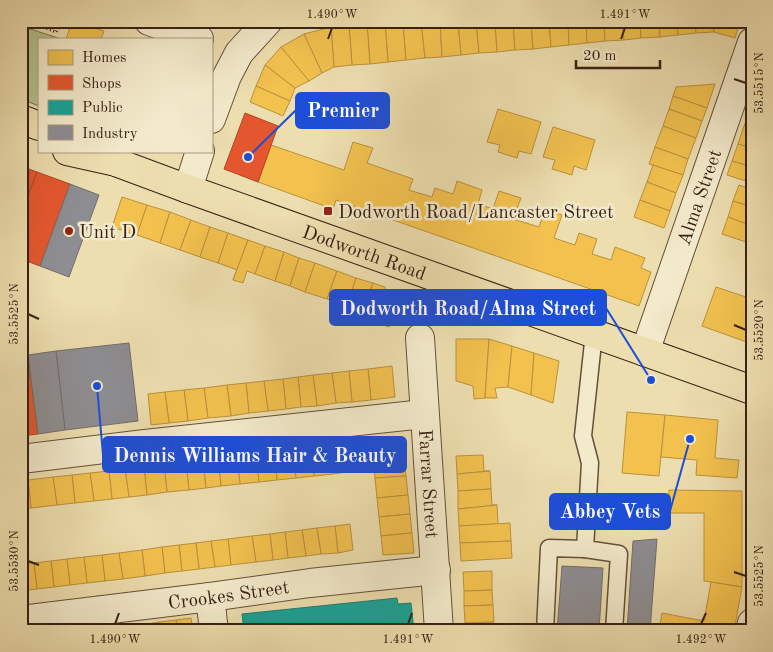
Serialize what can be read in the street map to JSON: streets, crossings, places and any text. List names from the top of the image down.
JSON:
{
  "streets": {
    "highway": ["Dodworth Road"],
    "street": ["Alma Street", "Farrar Street", "Crookes Street"]
  },
  "crossings": [
    ["Alma Street", "Dodworth Road"],
    ["Farrar Street", "Crookes Street"]
  ],
  "places": {
    "other": [
      "Premier",
      "Unit D",
      "Dodworth Road/Alma Street",
      "Dennis Williams Hair & Beauty",
      "Abbey Vets"
    ],
    "transit": ["Dodworth Road/Lancaster Street"]
  },
  "legend": [
    "Homes",
    "Shops",
    "Public",
    "Industry"
  ],
  "scale_bar": "20 m",
  "coordinates": [
    "1.490°W",
    "1.491°W",
    "53.5515°N",
    "53.5525°N",
    "53.5520°N",
    "53.5530°N",
    "1.492°W"
  ]
}
